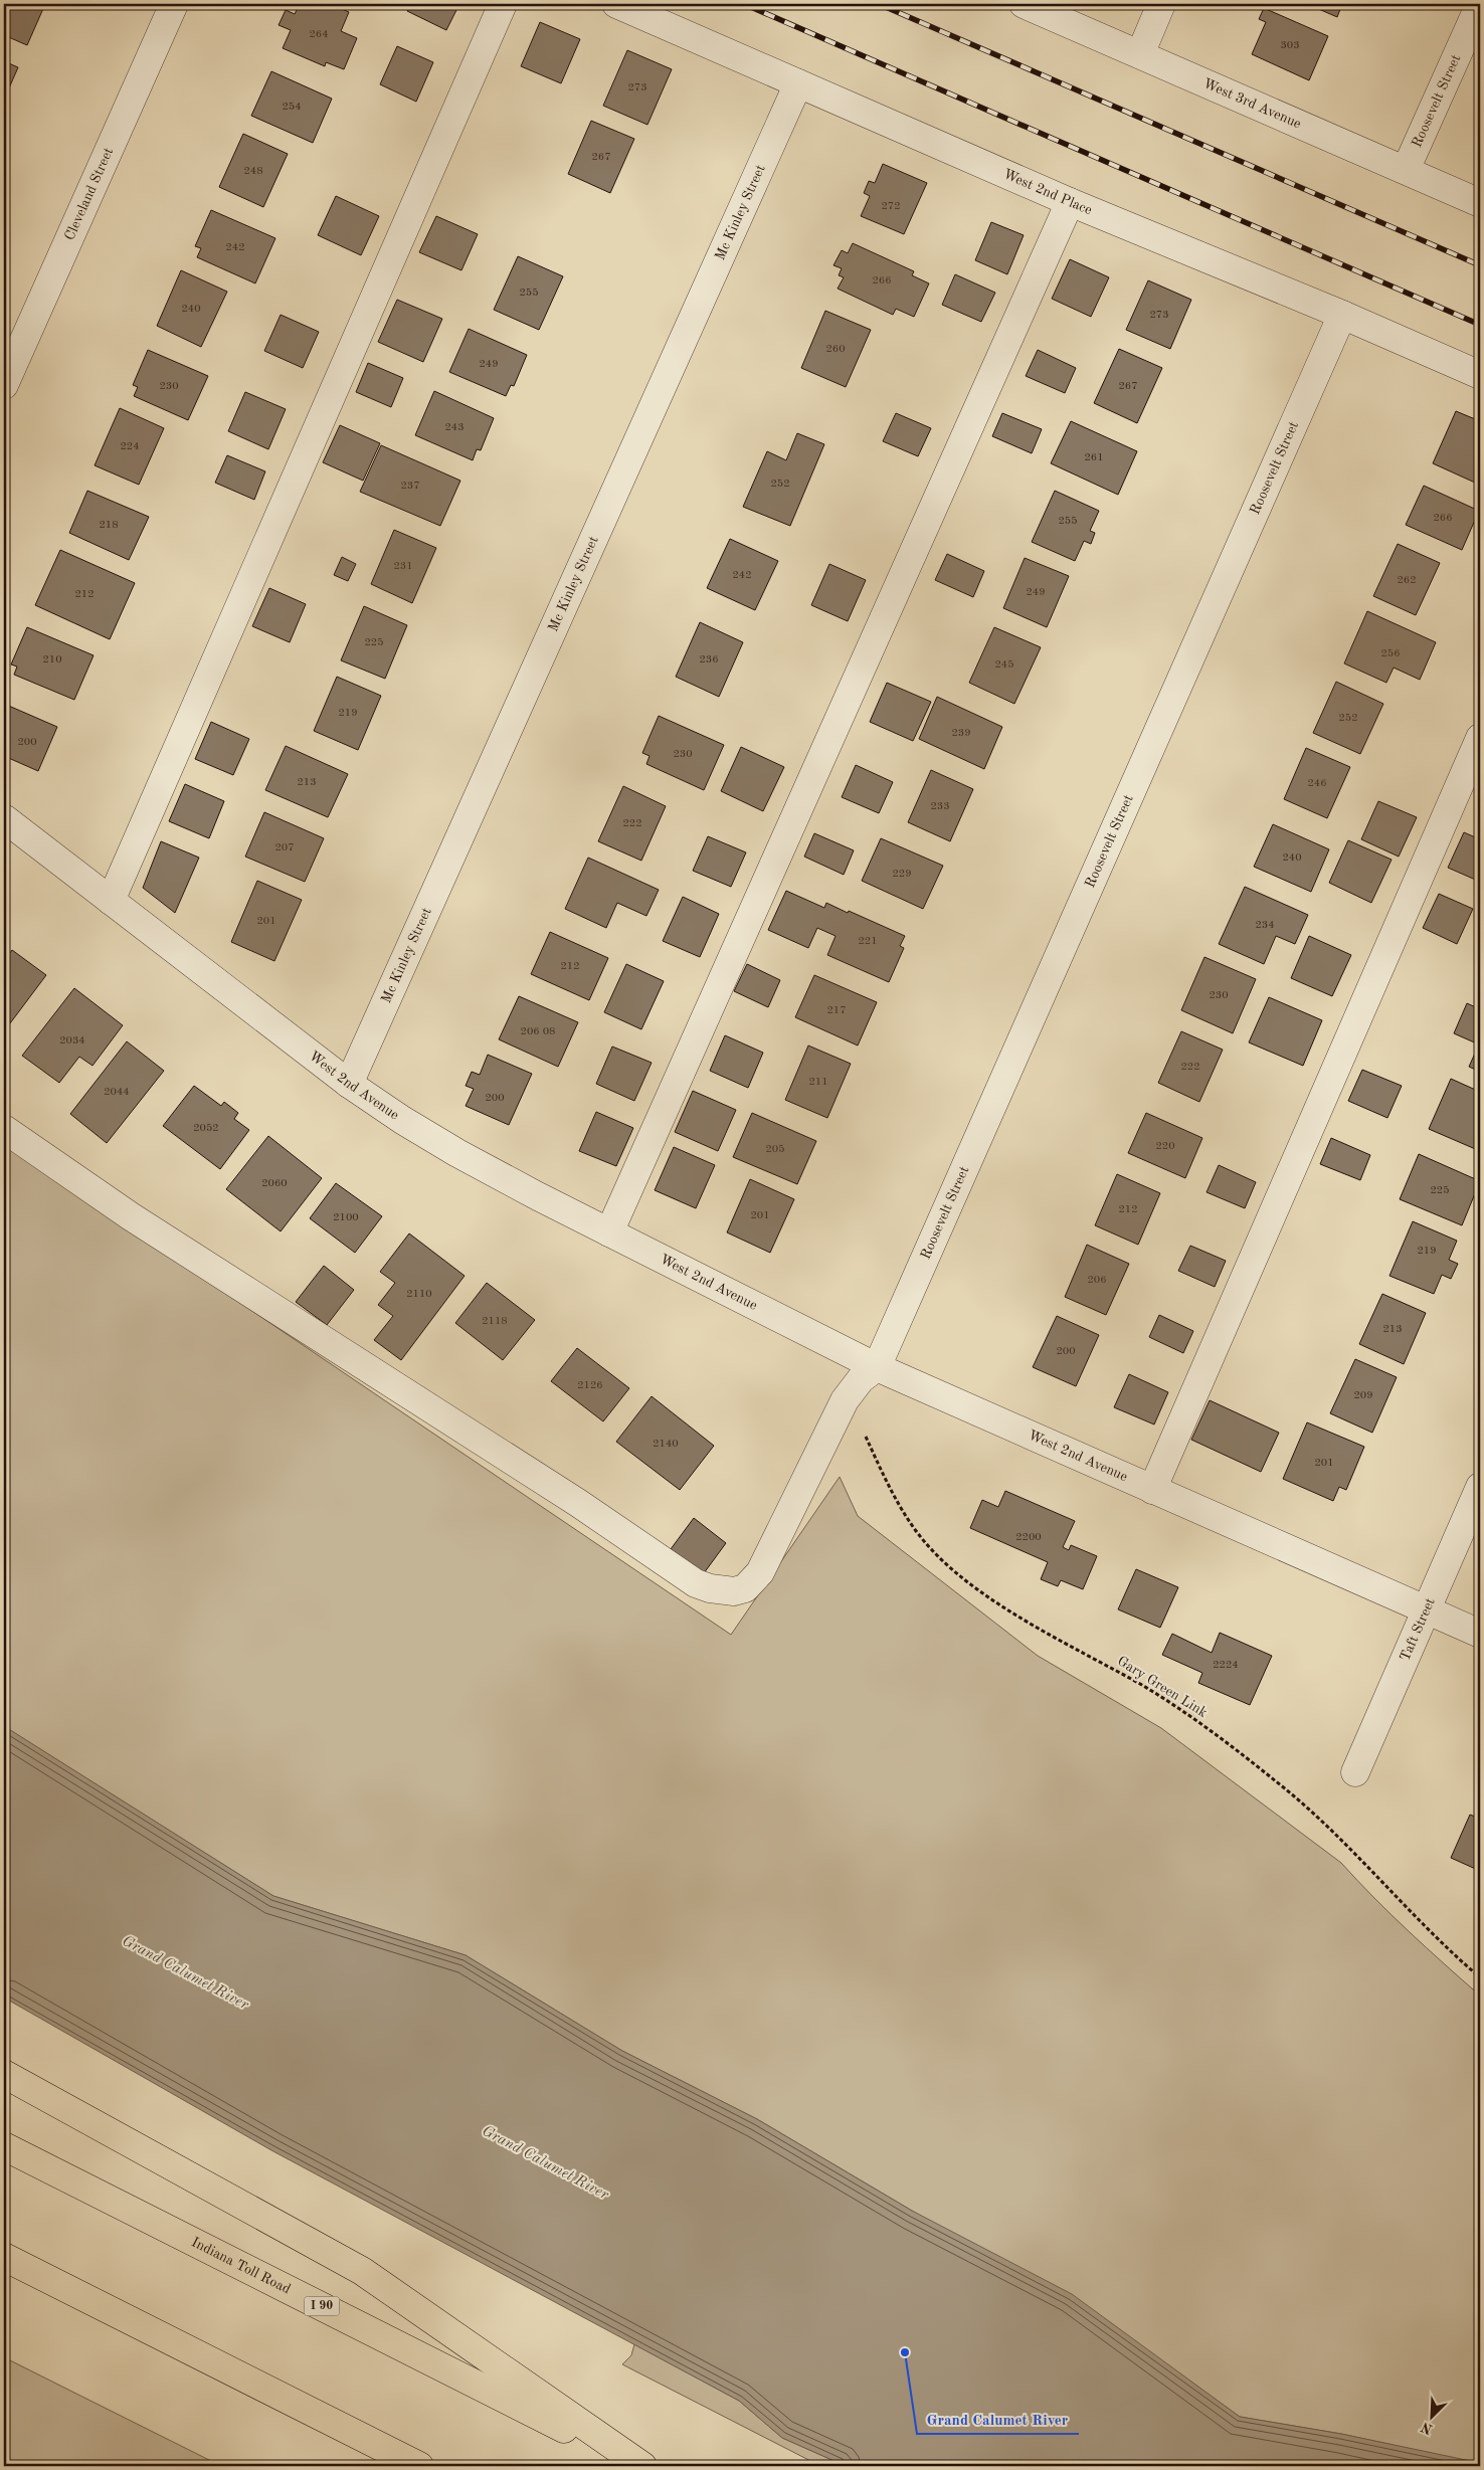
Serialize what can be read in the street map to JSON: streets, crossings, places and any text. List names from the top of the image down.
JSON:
{
  "streets": {
    "highway": ["Indiana Toll Road", "I 90"],
    "street": [
      "Roosevelt Street",
      "West 3rd Avenue",
      "West 2nd Place",
      "Cleveland Street",
      "Mc Kinley Street",
      "West 2nd Avenue",
      "Taft Street"
    ],
    "path": ["Gary Green Link"]
  },
  "crossings": [
    ["Roosevelt Street", "West 3rd Avenue"],
    ["Roosevelt Street", "West 2nd Place"],
    ["Roosevelt Street", "West 2nd Avenue"],
    ["West 2nd Place", "Mc Kinley Street"],
    ["Mc Kinley Street", "West 2nd Avenue"],
    ["West 2nd Avenue", "Taft Street"]
  ],
  "water": ["Grand Calumet River"],
  "places": ["Grand Calumet River"],
  "house_numbers": [
    "264",
    "303",
    "273",
    "254",
    "267",
    "248",
    "272",
    "242",
    "266",
    "255",
    "240",
    "273",
    "260",
    "249",
    "230",
    "267",
    "243",
    "224",
    "261",
    "252",
    "237",
    "266",
    "255",
    "218",
    "231",
    "242",
    "262",
    "249",
    "212",
    "225",
    "256",
    "210",
    "236",
    "245",
    "219",
    "252",
    "239",
    "200",
    "230",
    "213",
    "246",
    "233",
    "222",
    "207",
    "240",
    "229",
    "201",
    "234",
    "221",
    "212",
    "230",
    "217",
    "206 08",
    "2034",
    "222",
    "211",
    "2044",
    "200",
    "2052",
    "220",
    "205",
    "2060",
    "225",
    "212",
    "201",
    "2100",
    "219",
    "206",
    "2110",
    "2118",
    "213",
    "200",
    "2126",
    "209",
    "2140",
    "201",
    "2200",
    "2224"
  ],
  "north": "bottom left"
}
